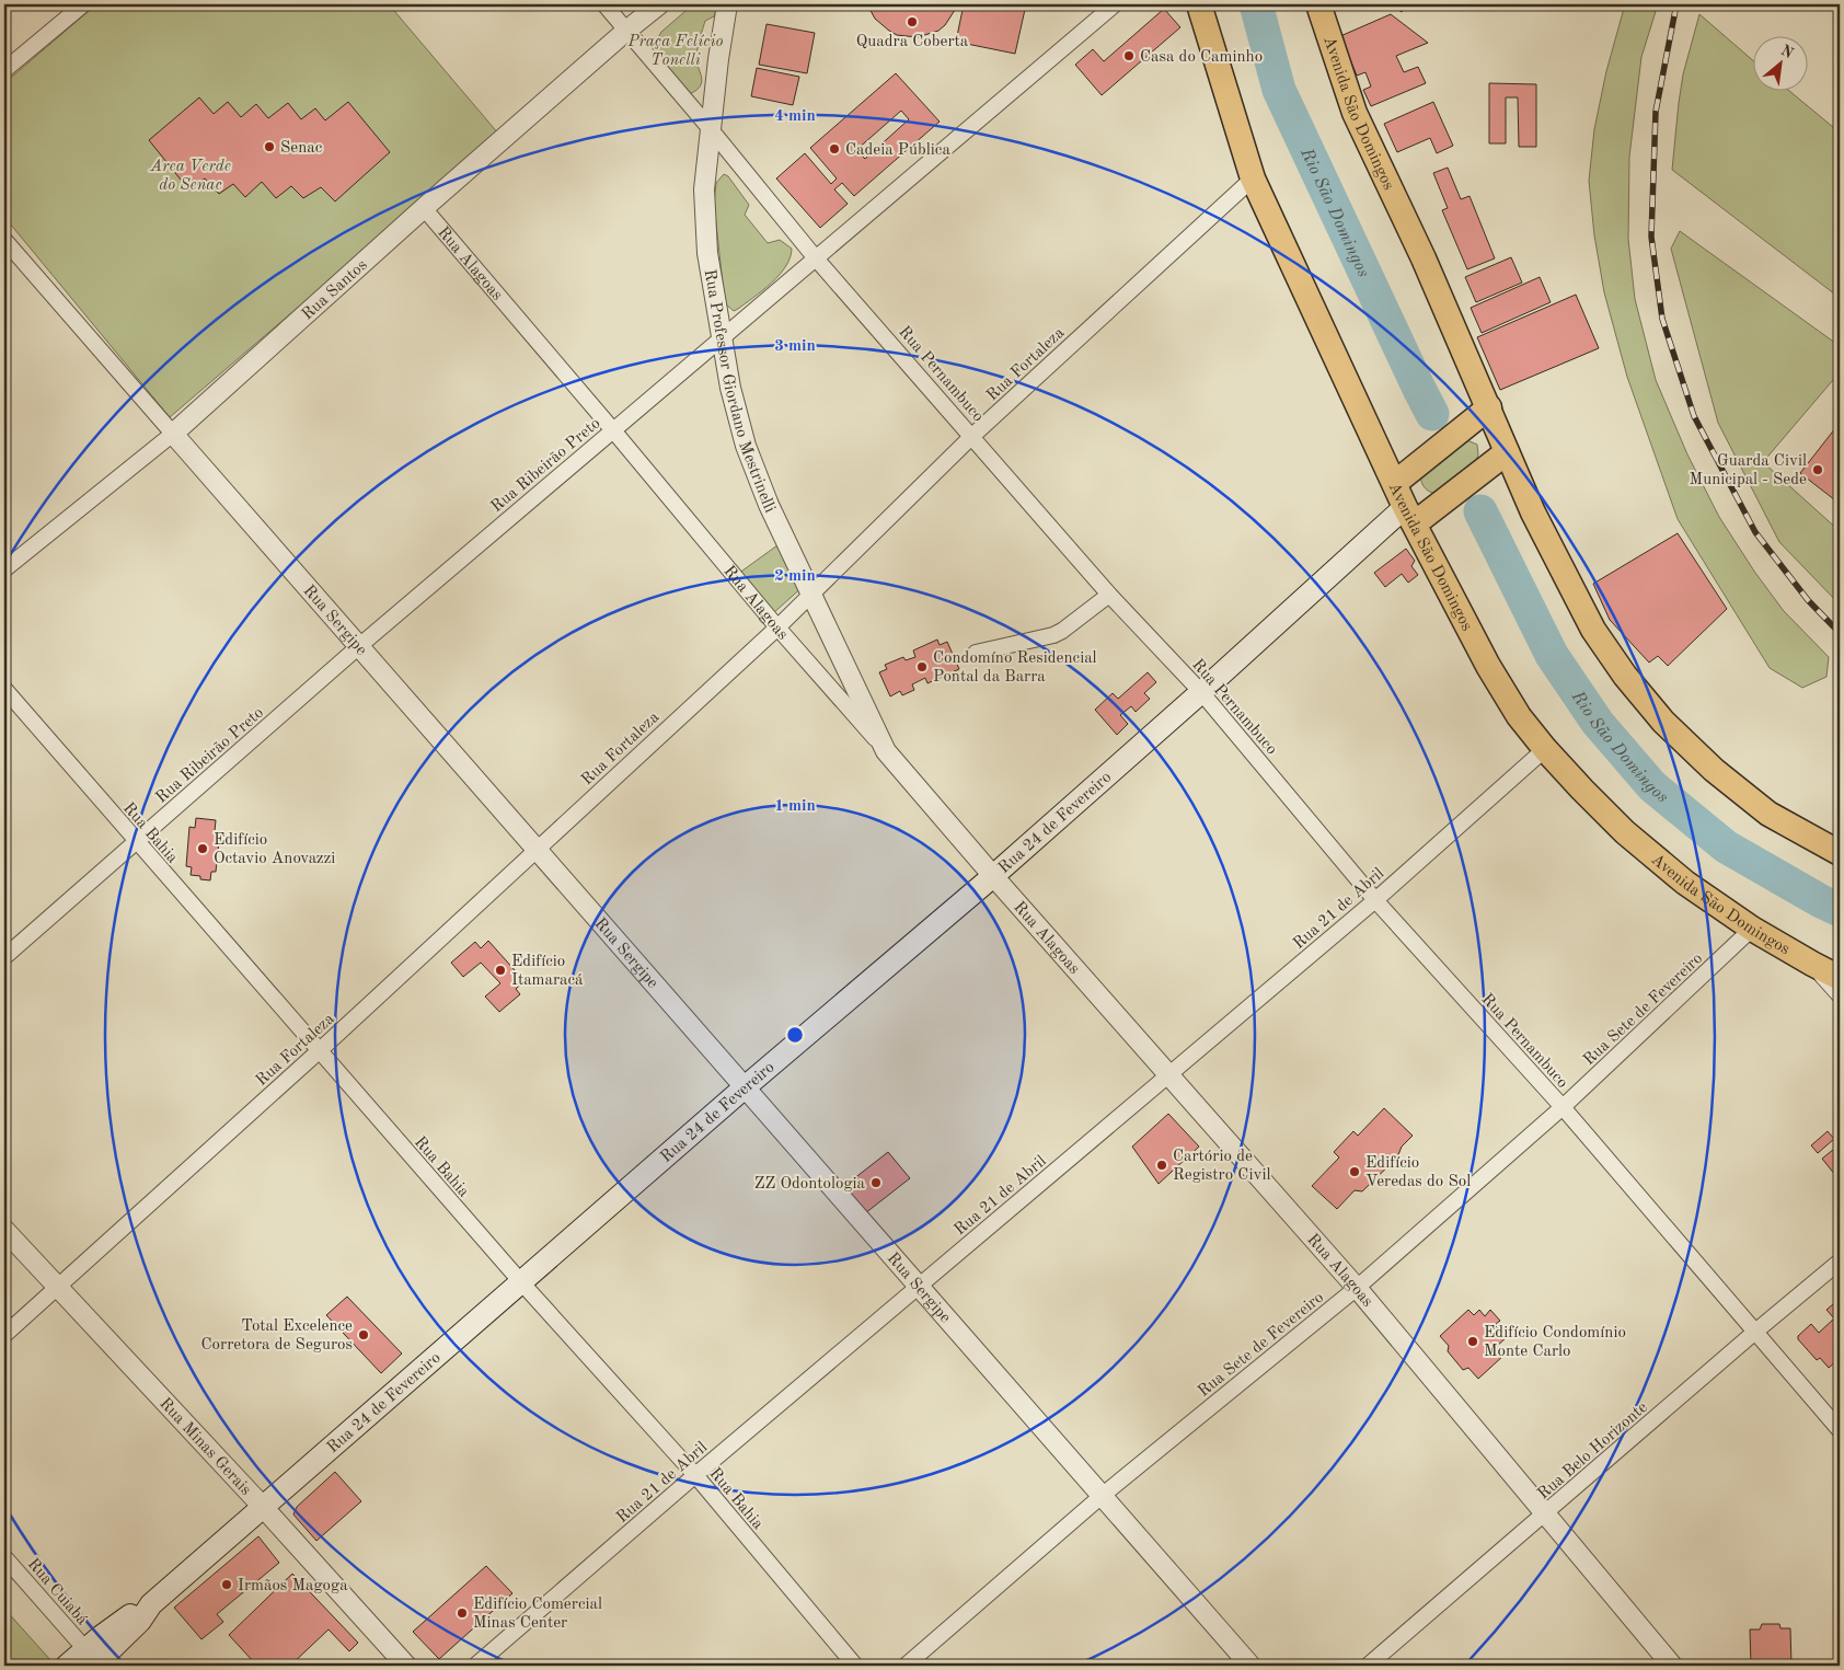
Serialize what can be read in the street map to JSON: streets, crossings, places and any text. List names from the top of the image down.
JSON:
{
  "streets": {
    "main road": ["Avenida São Domingos", "Rua 24 de Fevereiro"],
    "street": [
      "Rua Alagoas",
      "Rua Santos",
      "Rua Fortaleza",
      "Rua Pernambuco",
      "Rua Professor Giordano Mestrinelli",
      "Rua Ribeirão Preto",
      "Rua Sergipe",
      "Rua Bahia",
      "Rua 21 de Abril",
      "Rua Sete de Fevereiro",
      "Rua Minas Gerais",
      "Rua Belo Horizonte",
      "Rua Cuiabá"
    ]
  },
  "crossings": [
    ["Avenida São Domingos", "Rua Fortaleza"],
    ["Avenida São Domingos", "Rua 24 de Fevereiro"],
    ["Avenida São Domingos", "Rua 21 de Abril"],
    ["Avenida São Domingos", "Rua Sete de Fevereiro"],
    ["Rua Alagoas", "Rua Santos"],
    ["Rua Alagoas", "Rua Fortaleza"],
    ["Rua Alagoas", "Rua Professor Giordano Mestrinelli"],
    ["Rua Alagoas", "Rua Ribeirão Preto"],
    ["Rua Alagoas", "Rua 24 de Fevereiro"],
    ["Rua Alagoas", "Rua 21 de Abril"],
    ["Rua Alagoas", "Rua Sete de Fevereiro"],
    ["Rua Alagoas", "Rua Belo Horizonte"],
    ["Rua Santos", "Rua Pernambuco"],
    ["Rua Santos", "Rua Sergipe"],
    ["Rua Fortaleza", "Rua Pernambuco"],
    ["Rua Fortaleza", "Rua Professor Giordano Mestrinelli"],
    ["Rua Fortaleza", "Rua Sergipe"],
    ["Rua Fortaleza", "Rua Bahia"],
    ["Rua Fortaleza", "Rua Minas Gerais"],
    ["Rua Pernambuco", "Rua Professor Giordano Mestrinelli"],
    ["Rua Pernambuco", "Rua Ribeirão Preto"],
    ["Rua Pernambuco", "Rua 24 de Fevereiro"],
    ["Rua Pernambuco", "Rua 21 de Abril"],
    ["Rua Pernambuco", "Rua Sete de Fevereiro"],
    ["Rua Pernambuco", "Rua Belo Horizonte"],
    ["Rua Professor Giordano Mestrinelli", "Rua Ribeirão Preto"],
    ["Rua Ribeirão Preto", "Rua Sergipe"],
    ["Rua Ribeirão Preto", "Rua Bahia"],
    ["Rua Sergipe", "Rua 24 de Fevereiro"],
    ["Rua Sergipe", "Rua 21 de Abril"],
    ["Rua Sergipe", "Rua Sete de Fevereiro"],
    ["Rua 24 de Fevereiro", "Rua Bahia"],
    ["Rua 24 de Fevereiro", "Rua Minas Gerais"],
    ["Rua 24 de Fevereiro", "Rua Cuiabá"],
    ["Rua Bahia", "Rua 21 de Abril"]
  ],
  "water": ["Rio São Domingos"],
  "parks": ["Praça Felício Tonelli", "Area Verde do Senac"],
  "places": [
    "Quadra Coberta",
    "Casa do Caminho",
    "Senac",
    "Cadeia Pública",
    "Guarda Civil Municipal - Sede",
    "Condomíno Residencial Pontal da Barra",
    "Edifício Octavio Anovazzi",
    "Edifício Itamaracá",
    "Cartório de Registro Civil",
    "Edifício Veredas do Sol",
    "ZZ Odontologia",
    "Total Excelence Corretora de Seguros",
    "Edifício Condomínio Monte Carlo",
    "Irmãos Magoga",
    "Edifício Comercial Minas Center"
  ],
  "north": "top right",
  "rings": [
    "4 min",
    "3 min",
    "2 min",
    "1 min"
  ]
}
